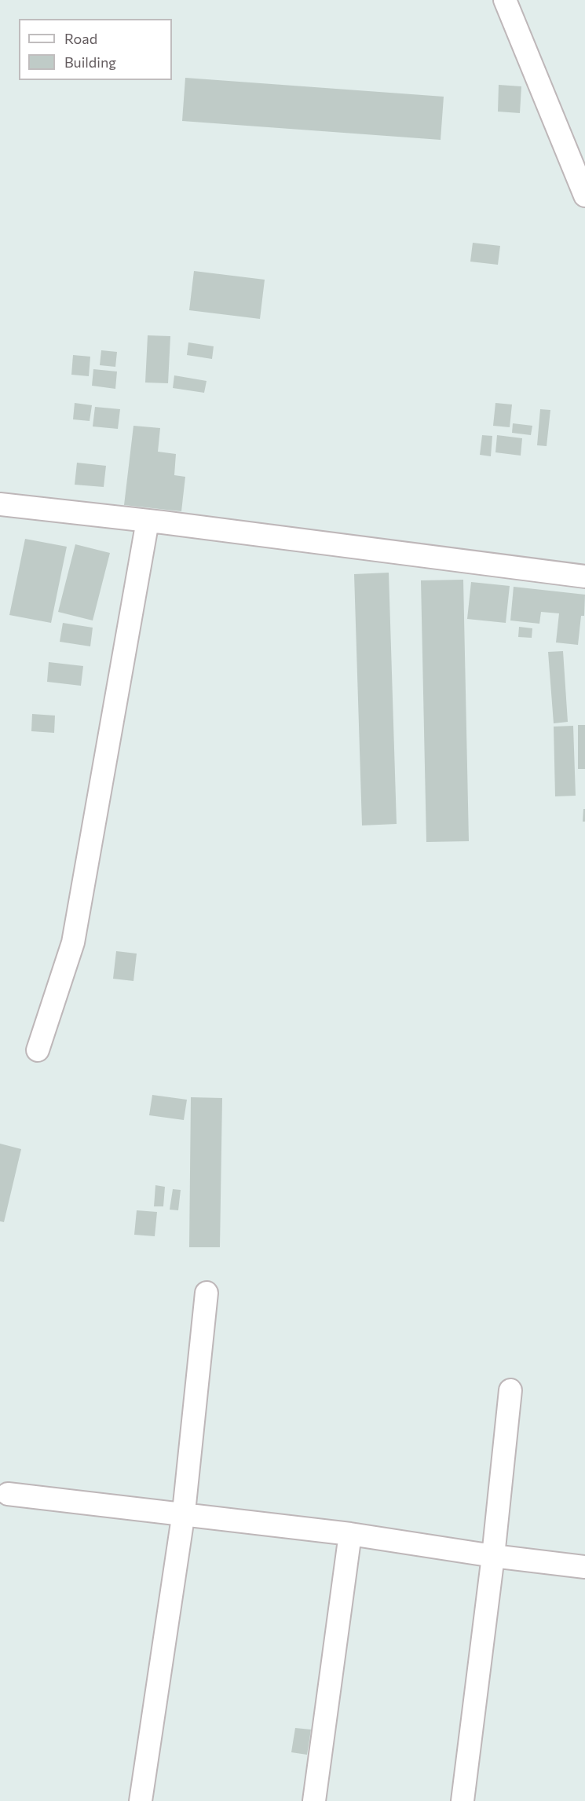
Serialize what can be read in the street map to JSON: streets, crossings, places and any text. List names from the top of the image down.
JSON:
{
  "legend": ["Road", "Building"]
}
